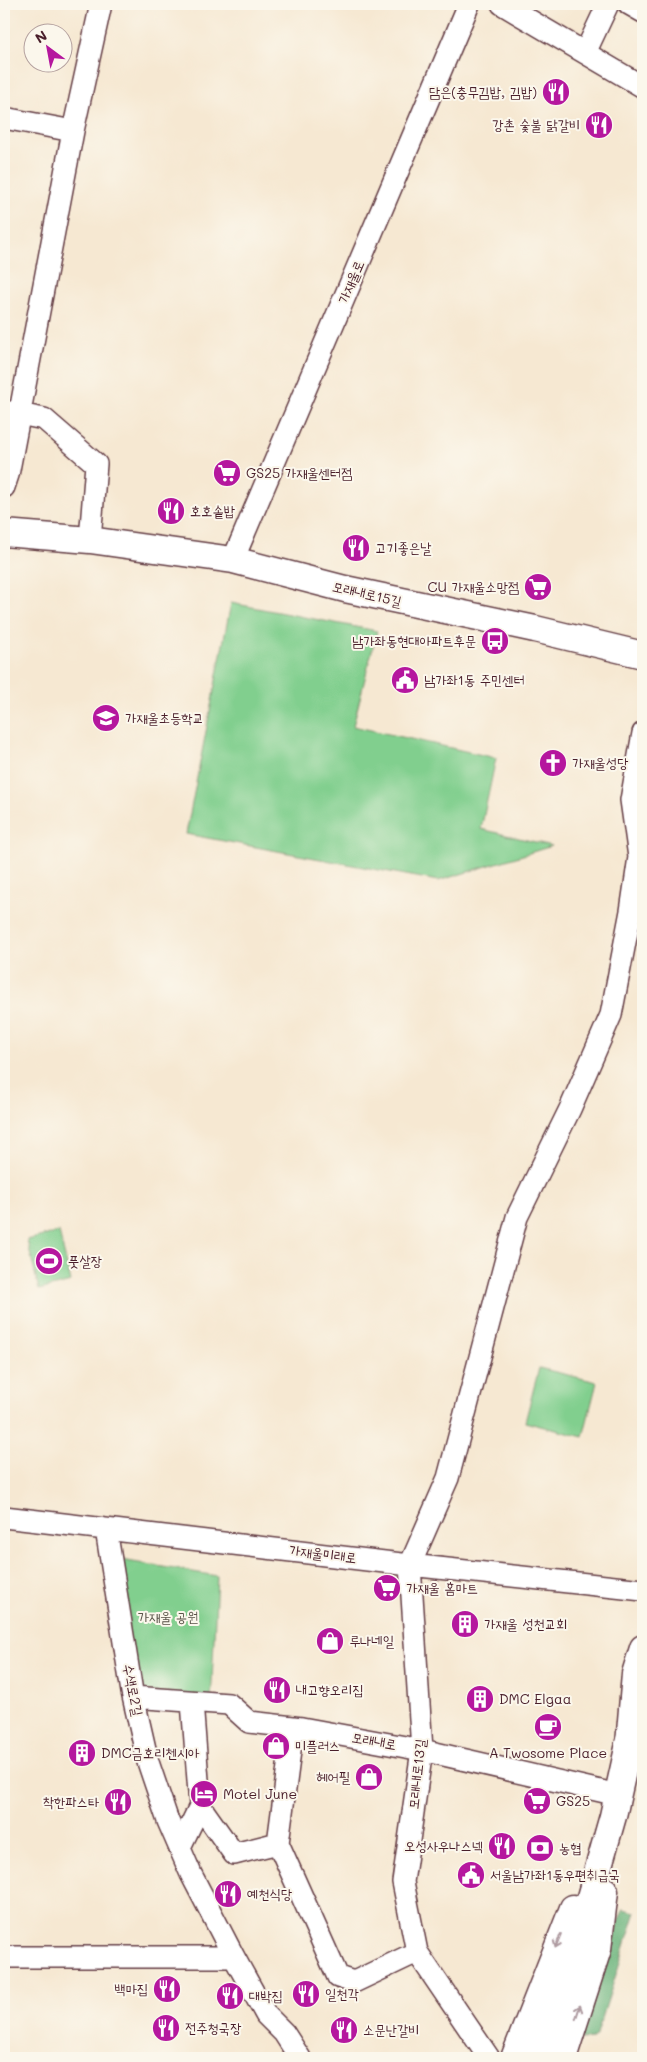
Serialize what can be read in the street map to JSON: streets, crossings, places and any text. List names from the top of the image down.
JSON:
{
  "streets": {
    "main road": ["모래내로15길"],
    "street": [
      "가재울로",
      "가재울미래로",
      "수색로2길",
      "모래내로",
      "모래내로13길"
    ]
  },
  "crossings": [
    ["가재울로", "모래내로15길"],
    ["가재울미래로", "수색로2길"],
    ["가재울미래로", "모래내로13길"],
    ["수색로2길", "모래내로"],
    ["모래내로", "모래내로13길"]
  ],
  "parks": ["가재울 공원"],
  "places": {
    "restaurant": [
      "담은(충무김밥, 김밥)",
      "강촌 숯불 닭갈비",
      "호호솥밥",
      "고기좋은날",
      "내고향오리집",
      "착한파스타",
      "오성사우나스넥",
      "예천식당",
      "백마집",
      "일천각",
      "대박집",
      "전주청국장",
      "소문난갈비"
    ],
    "supermarket": [
      "GS25 가재울센터점",
      "CU 가재울소망점",
      "가재울 홈마트",
      "GS25"
    ],
    "bus stop": ["남가좌동현대아파트후문"],
    "public building": ["남가좌1동 주민센터", "서울남가좌1동우편취급국"],
    "school or university": ["가재울초등학교"],
    "church": ["가재울성당"],
    "sports": ["풋살장"],
    "building": ["가재울 성천교회", "DMC Elgaa", "DMC금호리첸시아"],
    "shop": ["루나네일", "미플러스", "헤어필"],
    "cafe": ["A Twosome Place"],
    "hotel": ["Motel June"],
    "bank": ["농협"]
  },
  "north": "top left"
}
